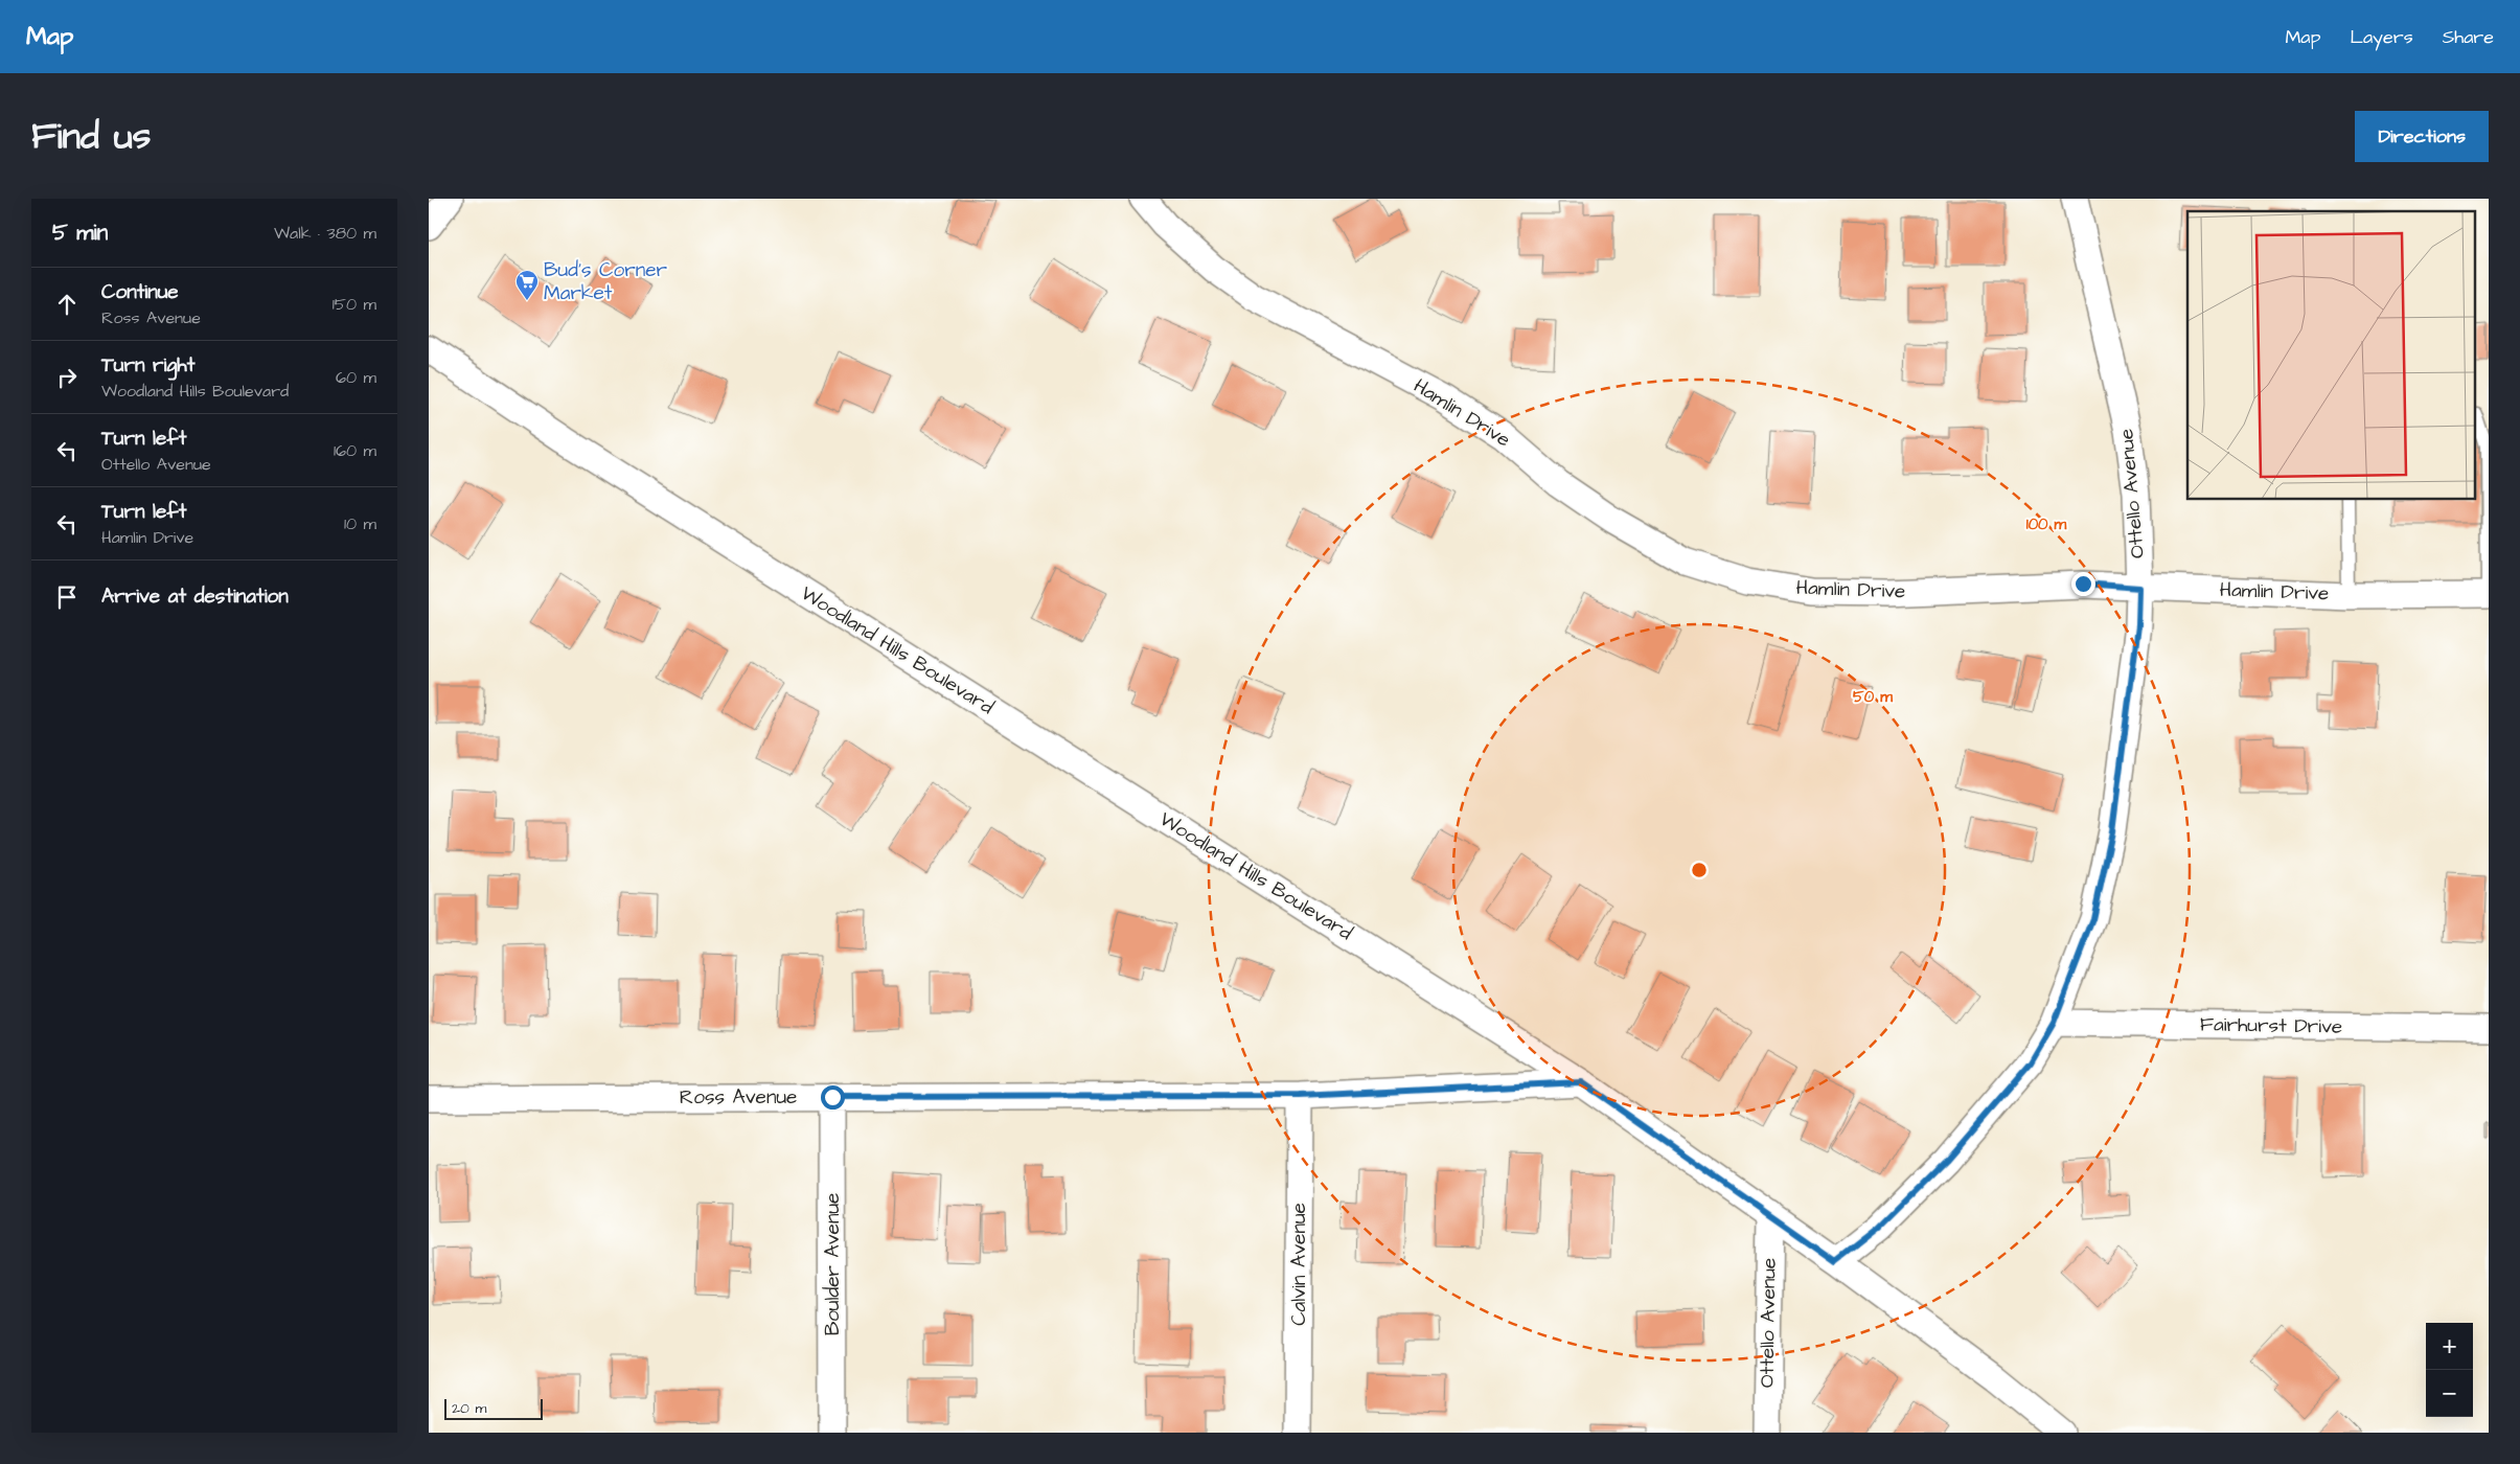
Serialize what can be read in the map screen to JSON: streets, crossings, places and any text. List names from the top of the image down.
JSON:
{
  "streets": {
    "street": [
      "Hamlin Drive",
      "Ottello Avenue",
      "Woodland Hills Boulevard",
      "Fairhurst Drive",
      "Ross Avenue",
      "Boulder Avenue",
      "Calvin Avenue"
    ]
  },
  "crossings": [
    ["Hamlin Drive", "Ottello Avenue"],
    ["Ottello Avenue", "Woodland Hills Boulevard"],
    ["Ottello Avenue", "Fairhurst Drive"],
    ["Woodland Hills Boulevard", "Ross Avenue"],
    ["Ross Avenue", "Boulder Avenue"],
    ["Ross Avenue", "Calvin Avenue"]
  ],
  "places": {
    "supermarket": ["Bud's Corner Market"]
  },
  "scale_bar": "20 m",
  "page": {
    "header": "Map",
    "nav": ["Map", "Layers", "Share"],
    "title": "Find us",
    "buttons": "Directions",
    "heading": ["5 min", "Walk · 380 m"],
    "list": [
      ["Continue", "Ross Avenue", "150 m"],
      ["Turn right", "Woodland Hills Boulevard", "60 m"],
      ["Turn left", "Ottello Avenue", "160 m"],
      ["Turn left", "Hamlin Drive", "10 m"],
      "Arrive at destination"
    ],
    "map_buttons": ["+", "−"],
    "scale": "20 m"
  },
  "rings": ["100 m", "50 m"]
}
